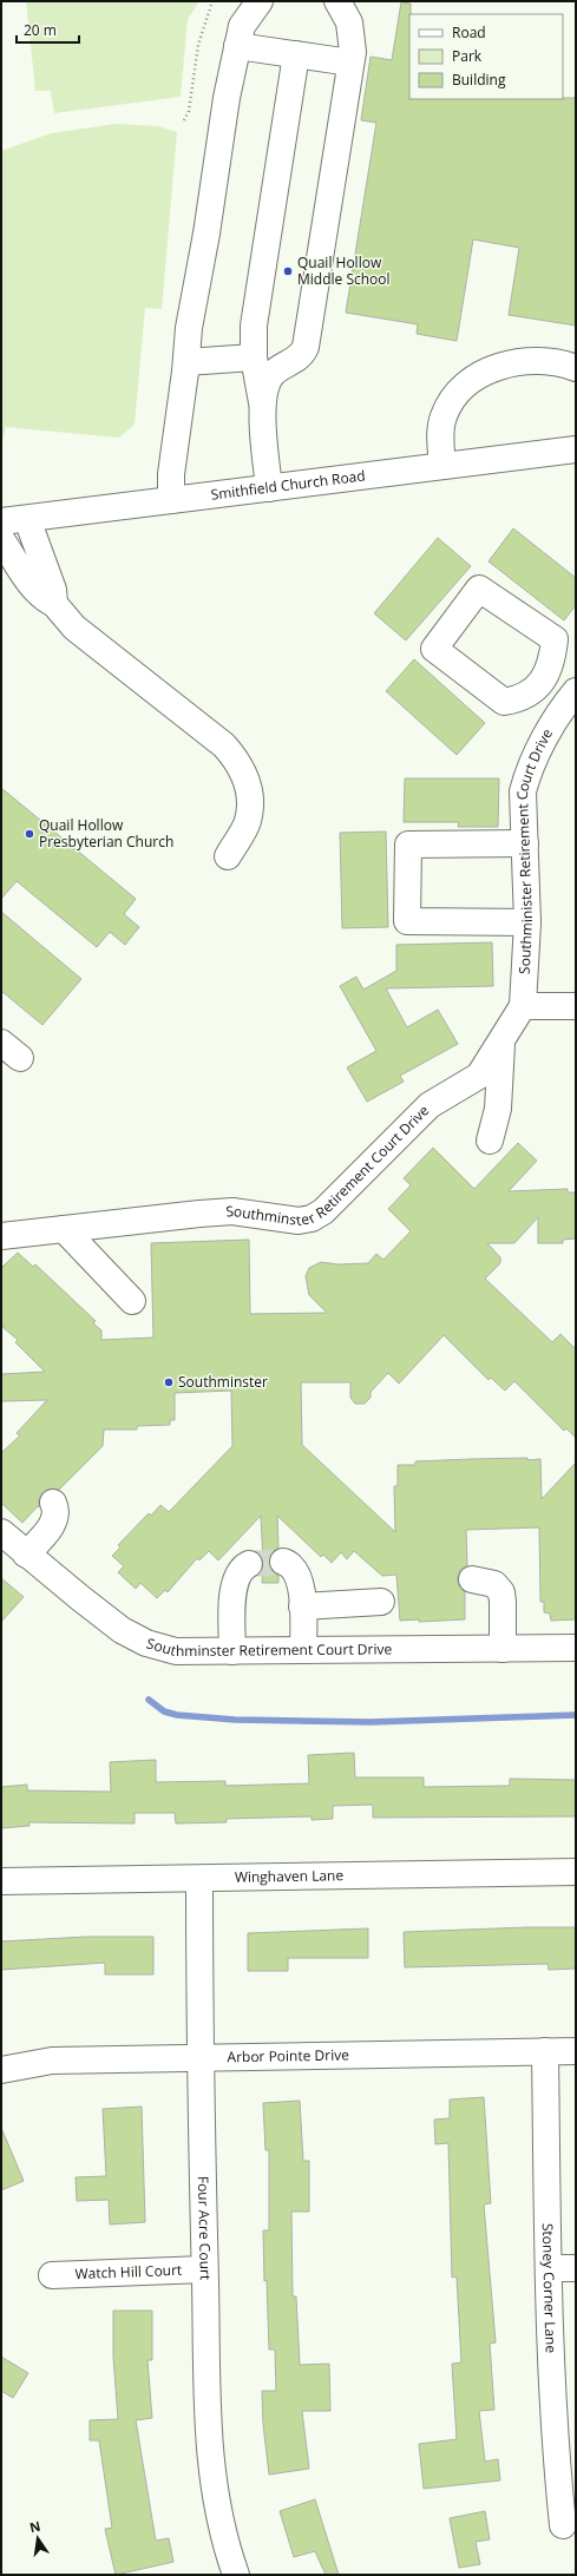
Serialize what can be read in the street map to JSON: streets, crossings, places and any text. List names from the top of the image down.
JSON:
{
  "streets": {
    "street": [
      "Smithfield Church Road",
      "Southminister Retirement Court Drive",
      "Southminster Retirement Court Drive",
      "Winghaven Lane",
      "Arbor Pointe Drive",
      "Four Acre Court",
      "Watch Hill Court",
      "Stoney Corner Lane"
    ]
  },
  "crossings": [
    ["Southminister Retirement Court Drive", "Southminster Retirement Court Drive"],
    ["Winghaven Lane", "Four Acre Court"],
    ["Arbor Pointe Drive", "Four Acre Court"],
    ["Arbor Pointe Drive", "Stoney Corner Lane"],
    ["Four Acre Court", "Watch Hill Court"]
  ],
  "places": ["Quail Hollow Middle School", "Quail Hollow Presbyterian Church", "Southminster"],
  "legend": ["Road", "Park", "Building"],
  "scale_bar": "20 m",
  "north": "top"
}
